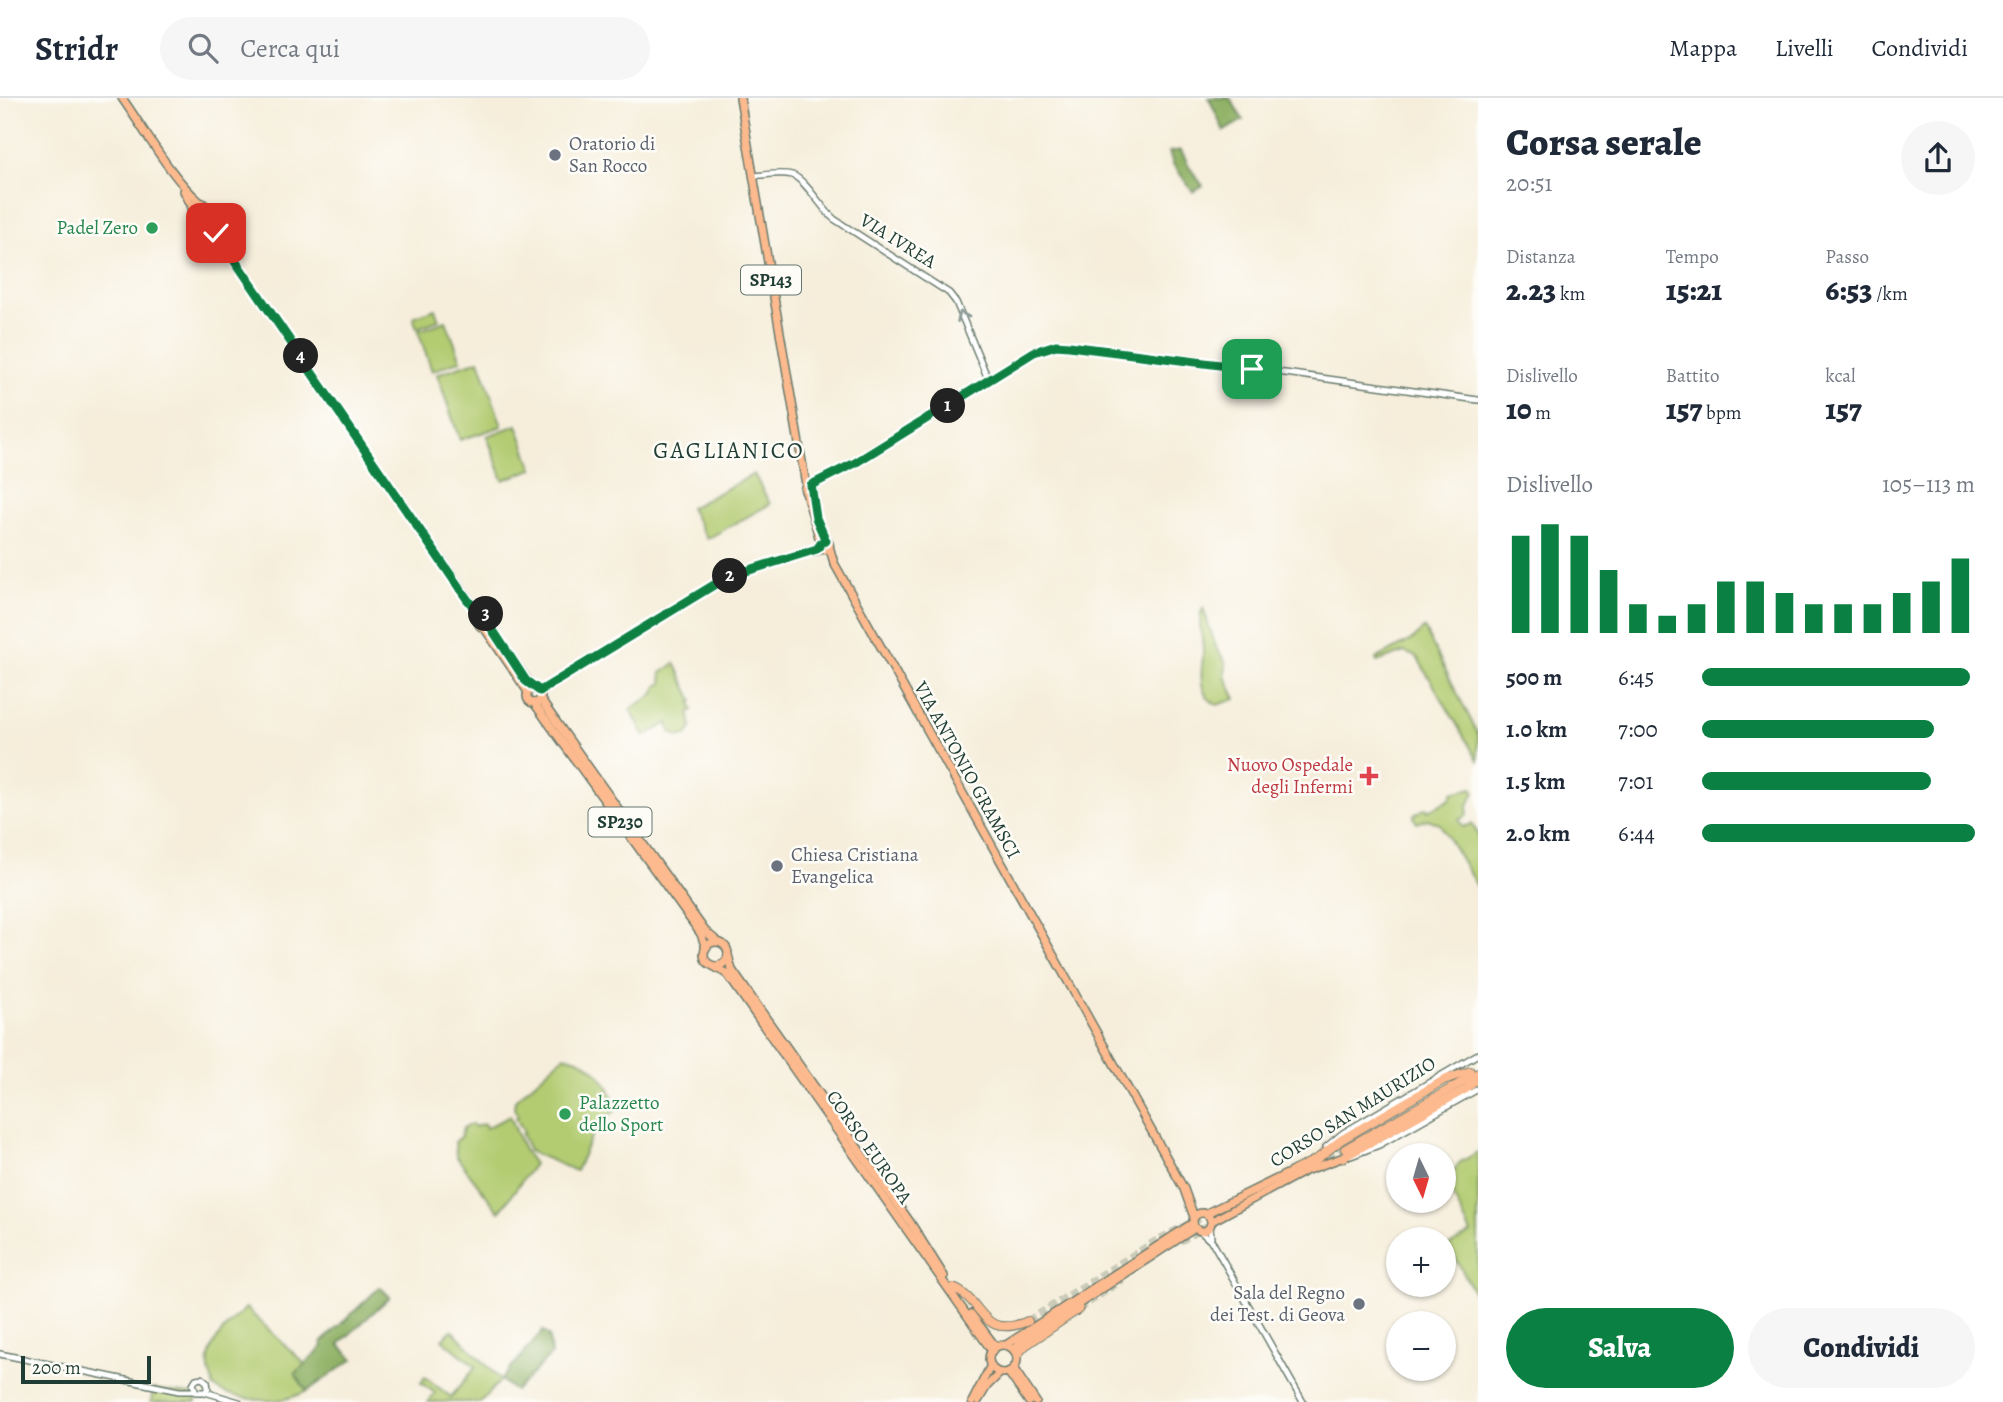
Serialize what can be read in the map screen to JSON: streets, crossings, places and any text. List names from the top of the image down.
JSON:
{
  "streets": {
    "main road": [
      "SP143",
      "VIA ANTONIO GRAMSCI",
      "SP230",
      "CORSO SAN MAURIZIO",
      "CORSO EUROPA"
    ],
    "street": ["VIA IVREA"]
  },
  "crossings": [
    ["VIA IVREA", "SP143"],
    ["SP143", "VIA ANTONIO GRAMSCI"],
    ["SP230", "CORSO EUROPA"]
  ],
  "one_way": ["VIA IVREA"],
  "districts": ["GAGLIANICO"],
  "places": {
    "other": [
      "Oratorio di San Rocco",
      "Padel Zero",
      "Chiesa Cristiana Evangelica",
      "Palazzetto dello Sport",
      "Sala del Regno dei Test. di Geova"
    ],
    "health": ["Nuovo Ospedale degli Infermi"]
  },
  "scale_bar": "200 m",
  "north": "bottom",
  "page": {
    "header": "Stridr",
    "search": "Cerca qui",
    "nav": ["Mappa", "Livelli", "Condividi"],
    "heading": ["Corsa serale", "20:51"],
    "stats": [
      ["Distanza", "2.23 km"],
      ["Tempo", "15:21"],
      ["Passo", "6:53 /km"],
      ["Dislivello", "10 m"],
      ["Battito", "157 bpm"],
      ["kcal", "157"]
    ],
    "pins": [
      "4",
      "1",
      "2",
      "3"
    ],
    "chart": ["Dislivello", "105–113 m"],
    "list": [
      {
        "name": "500 m",
        "note": "6:45"
      },
      {
        "name": "1.0 km",
        "note": "7:00"
      },
      {
        "name": "1.5 km",
        "note": "7:01"
      },
      {
        "name": "2.0 km",
        "note": "6:44"
      }
    ],
    "map_buttons": ["+", "−"],
    "buttons": ["Salva", "Condividi"],
    "scale": "200 m"
  }
}
